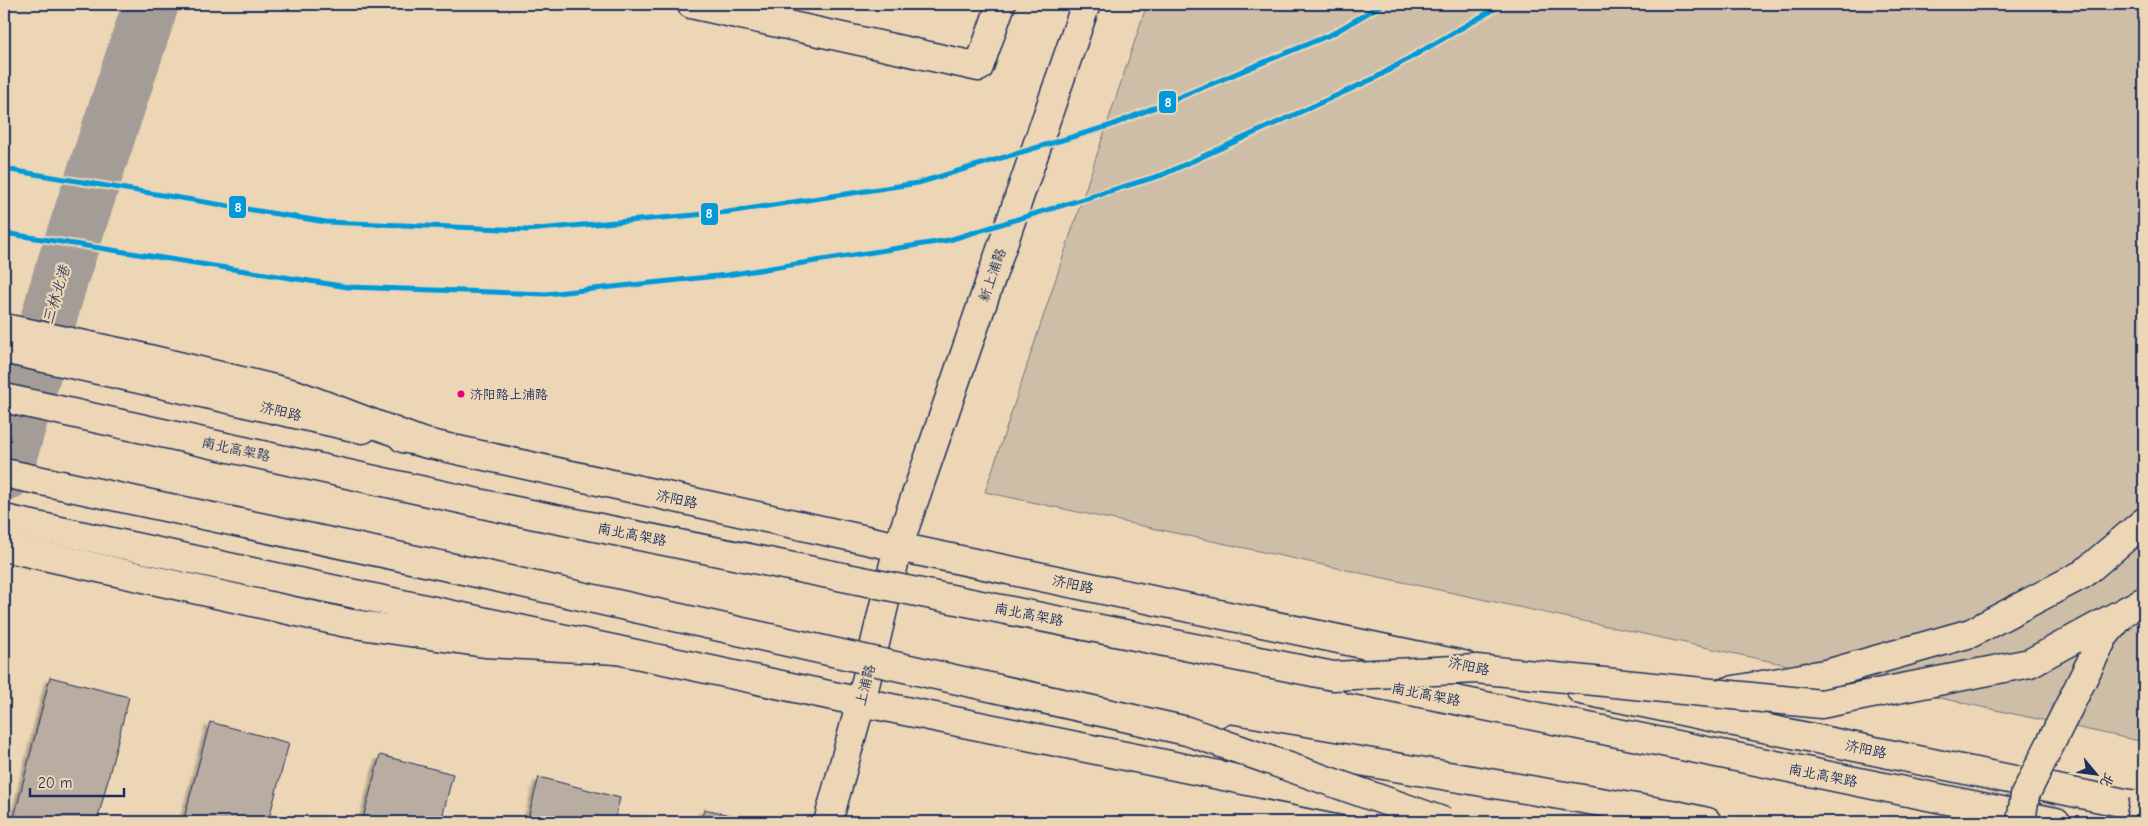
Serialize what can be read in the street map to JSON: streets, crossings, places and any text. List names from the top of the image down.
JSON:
{
  "streets": {
    "main road": [
      "新上浦路",
      "济阳路",
      "南北高架路",
      "上浦路"
    ]
  },
  "crossings": [
    ["新上浦路", "济阳路"],
    ["新上浦路", "上浦路"],
    ["济阳路", "上浦路"]
  ],
  "water": ["三林北港"],
  "places": ["济阳路上浦路"],
  "lines": ["transit line 8"],
  "scale_bar": "20 m",
  "north": "bottom right"
}
